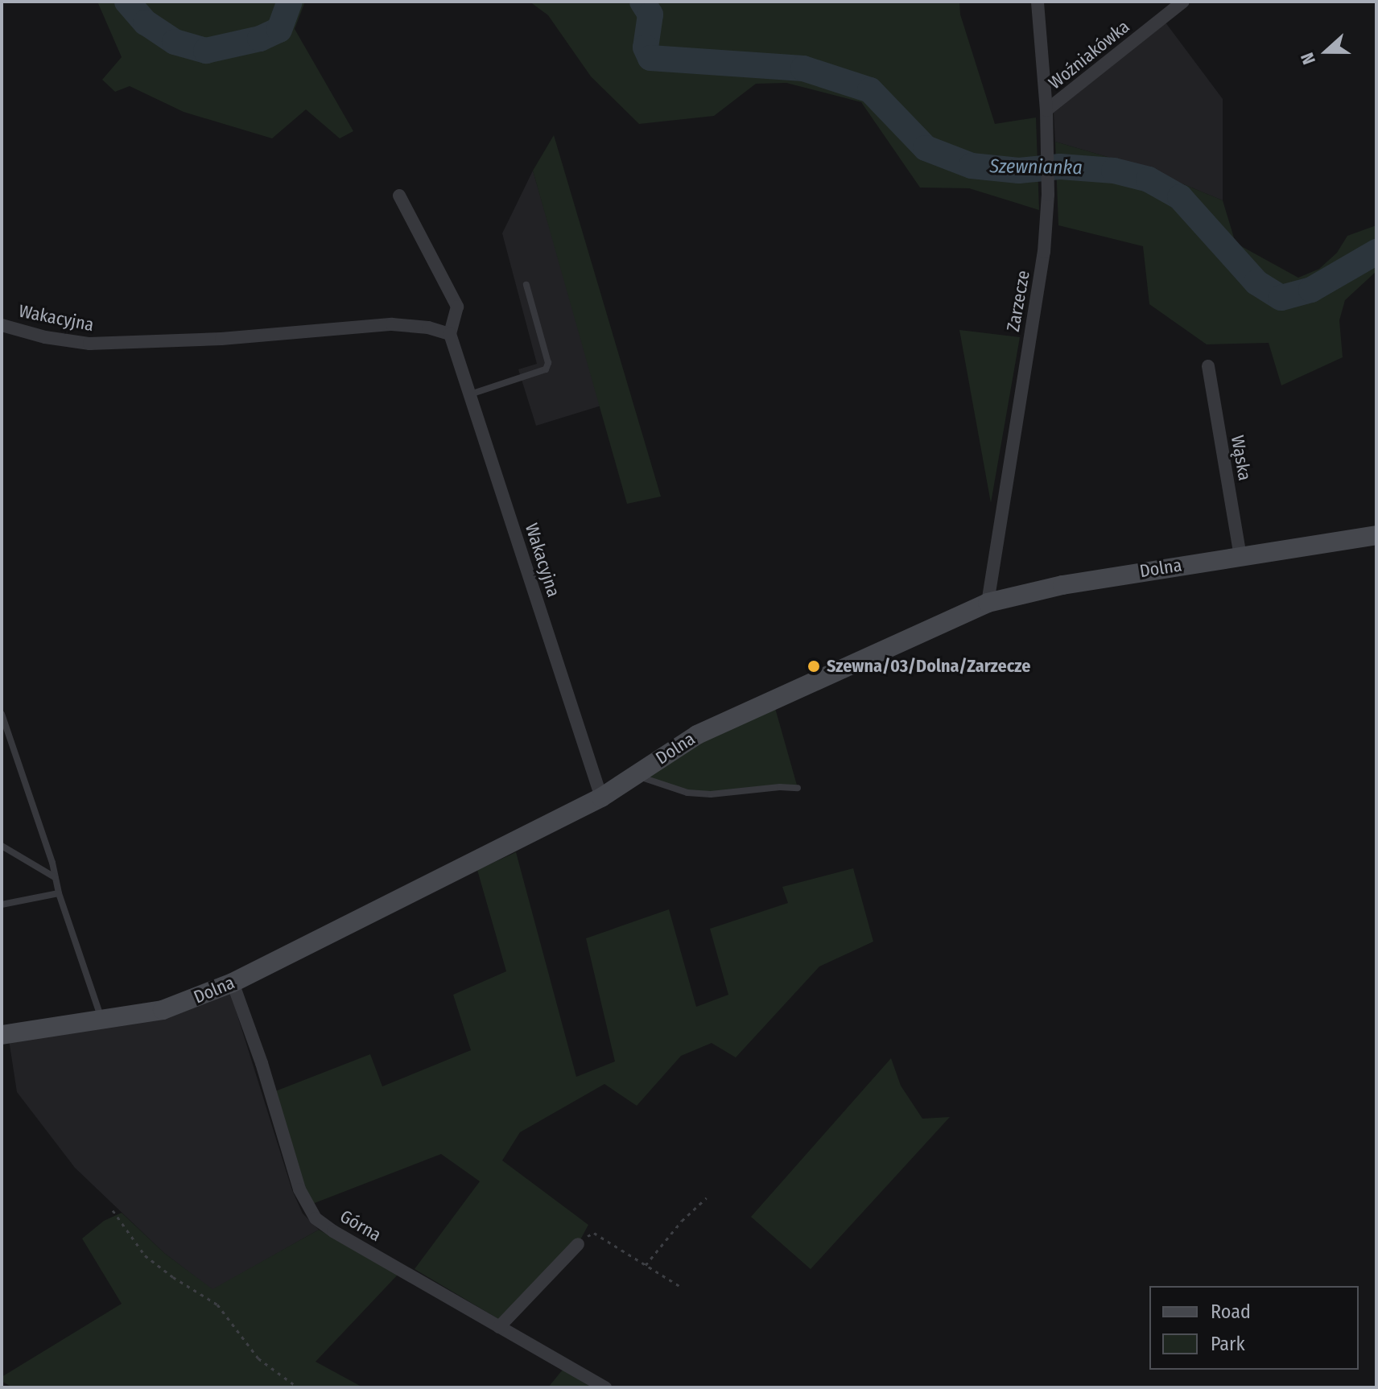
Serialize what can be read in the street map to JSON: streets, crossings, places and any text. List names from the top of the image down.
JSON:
{
  "streets": {
    "street": [
      "Woźniakówka",
      "Zarzecze",
      "Wakacyjna",
      "Wąska",
      "Dolna",
      "Górna"
    ]
  },
  "crossings": [
    ["Woźniakówka", "Zarzecze"],
    ["Zarzecze", "Dolna"],
    ["Wakacyjna", "Dolna"],
    ["Wąska", "Dolna"],
    ["Dolna", "Górna"]
  ],
  "water": ["Szewnianka"],
  "places": ["Szewna/03/Dolna/Zarzecze"],
  "legend": ["Road", "Park"],
  "north": "left"
}
